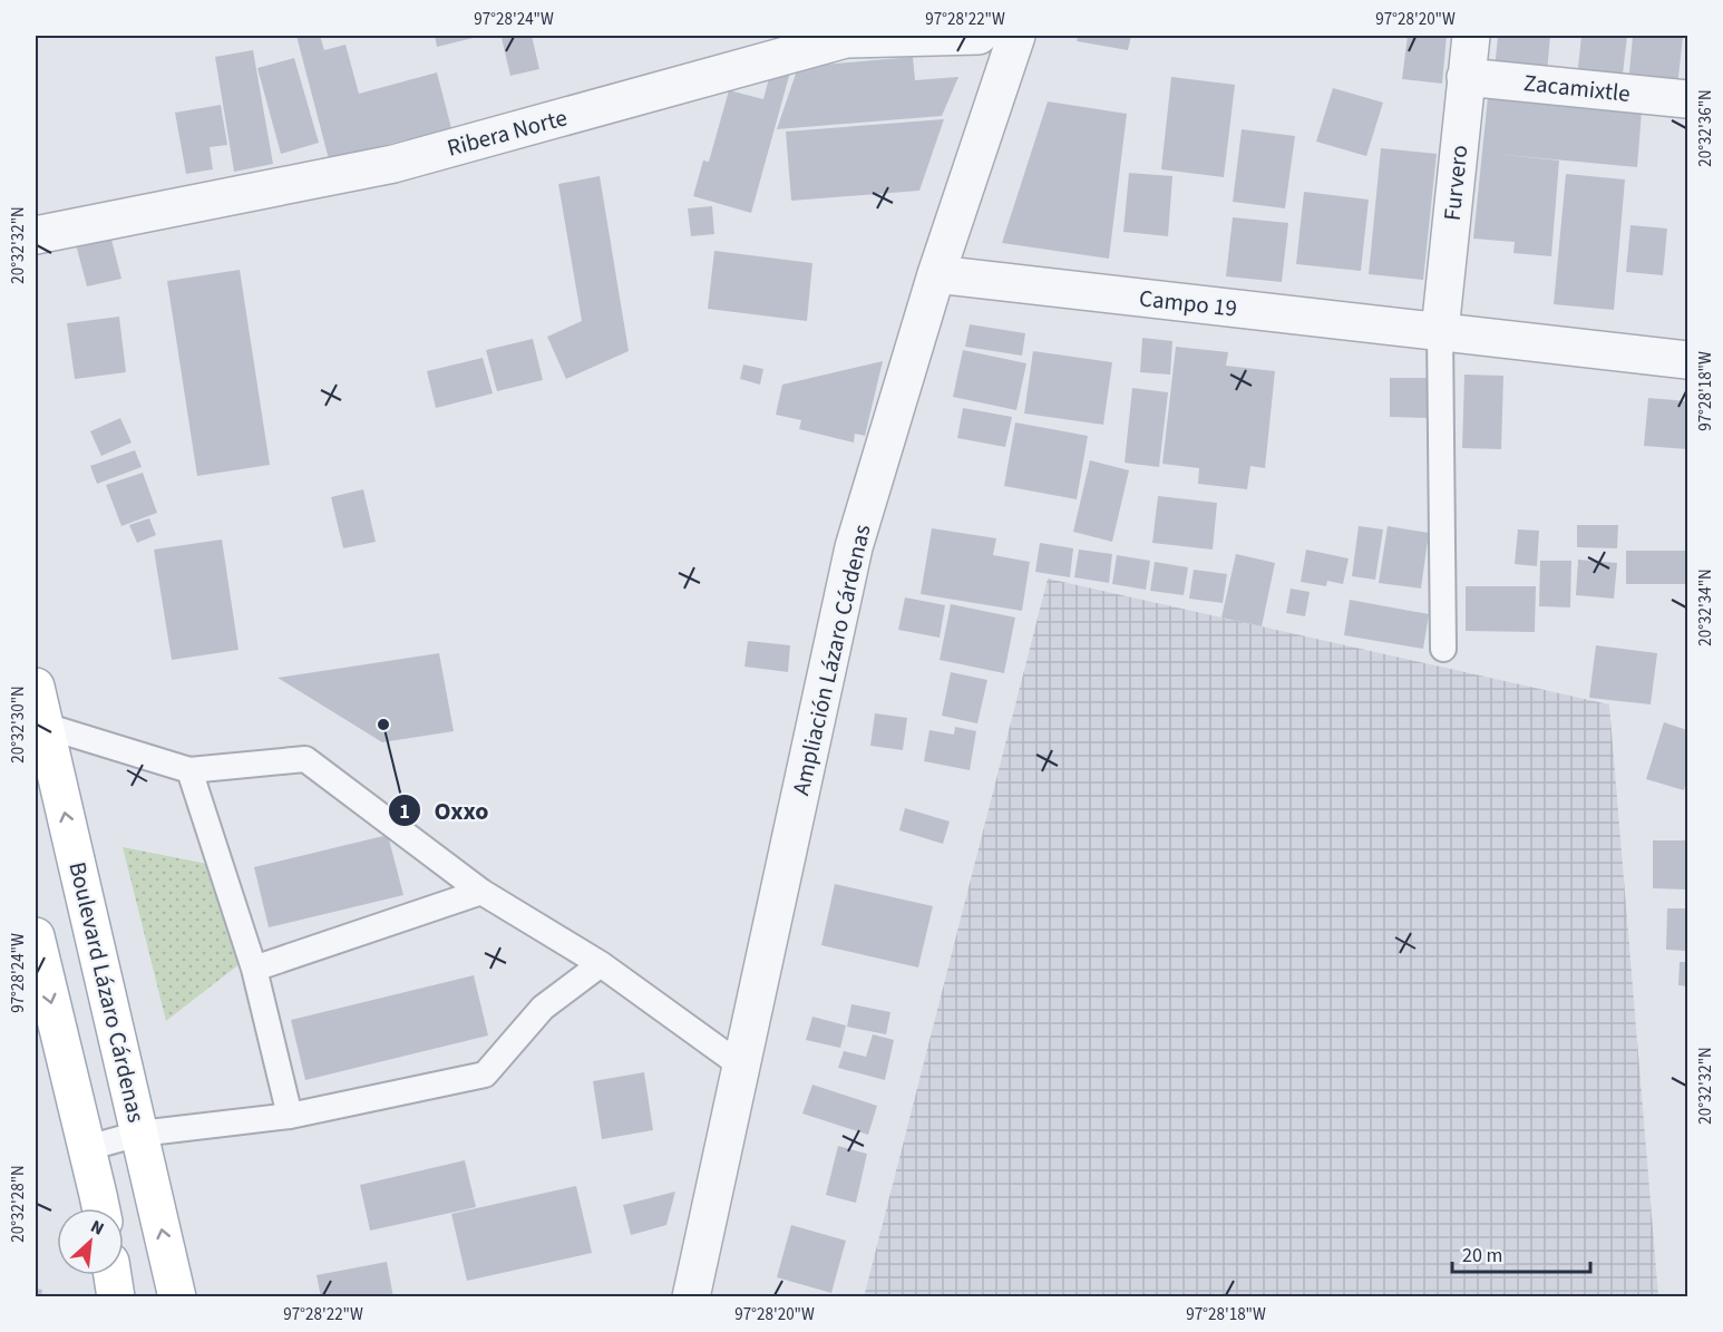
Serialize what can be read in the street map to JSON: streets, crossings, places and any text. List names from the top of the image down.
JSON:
{
  "streets": {
    "main road": ["Boulevard Lázaro Cárdenas"],
    "street": [
      "Zacamixtle",
      "Ribera Norte",
      "Furvero",
      "Campo 19",
      "Ampliación Lázaro Cárdenas"
    ]
  },
  "crossings": [
    ["Zacamixtle", "Furvero"],
    ["Furvero", "Campo 19"],
    ["Campo 19", "Ampliación Lázaro Cárdenas"]
  ],
  "places": ["Oxxo"],
  "scale_bar": "20 m",
  "north": "top right",
  "coordinates": [
    "97°28'24\"W",
    "97°28'22\"W",
    "97°28'20\"W",
    "20°32'36\"N",
    "20°32'32\"N",
    "97°28'18\"W",
    "20°32'34\"N",
    "20°32'30\"N",
    "20°32'28\"N"
  ]
}
